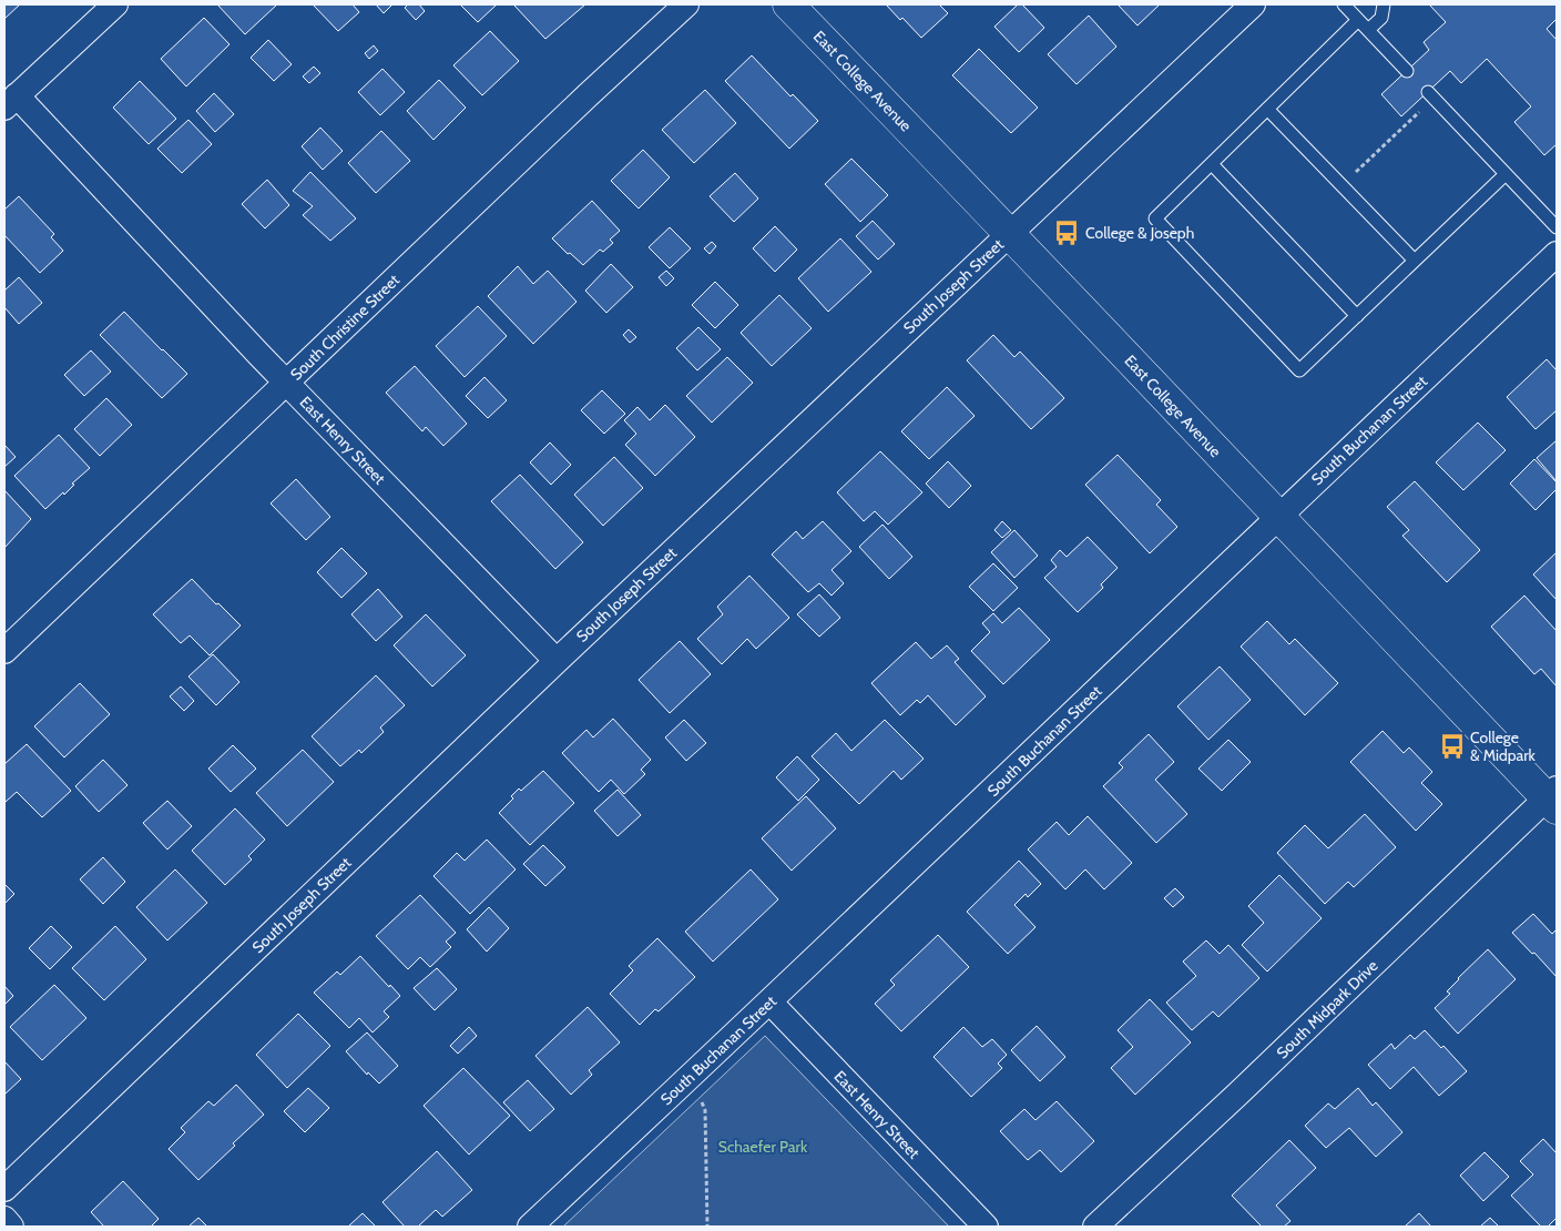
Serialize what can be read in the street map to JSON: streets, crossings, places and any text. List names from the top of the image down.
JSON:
{
  "streets": {
    "main road": ["East College Avenue"],
    "street": [
      "South Joseph Street",
      "South Christine Street",
      "South Buchanan Street",
      "East Henry Street",
      "South Midpark Drive"
    ]
  },
  "crossings": [
    ["East College Avenue", "South Joseph Street"],
    ["East College Avenue", "South Buchanan Street"],
    ["East College Avenue", "South Midpark Drive"],
    ["South Joseph Street", "East Henry Street"],
    ["South Christine Street", "East Henry Street"],
    ["South Buchanan Street", "East Henry Street"]
  ],
  "parks": ["Schaefer Park"],
  "places": {
    "bus stop": ["College & Joseph", "College & Midpark"]
  }
}
